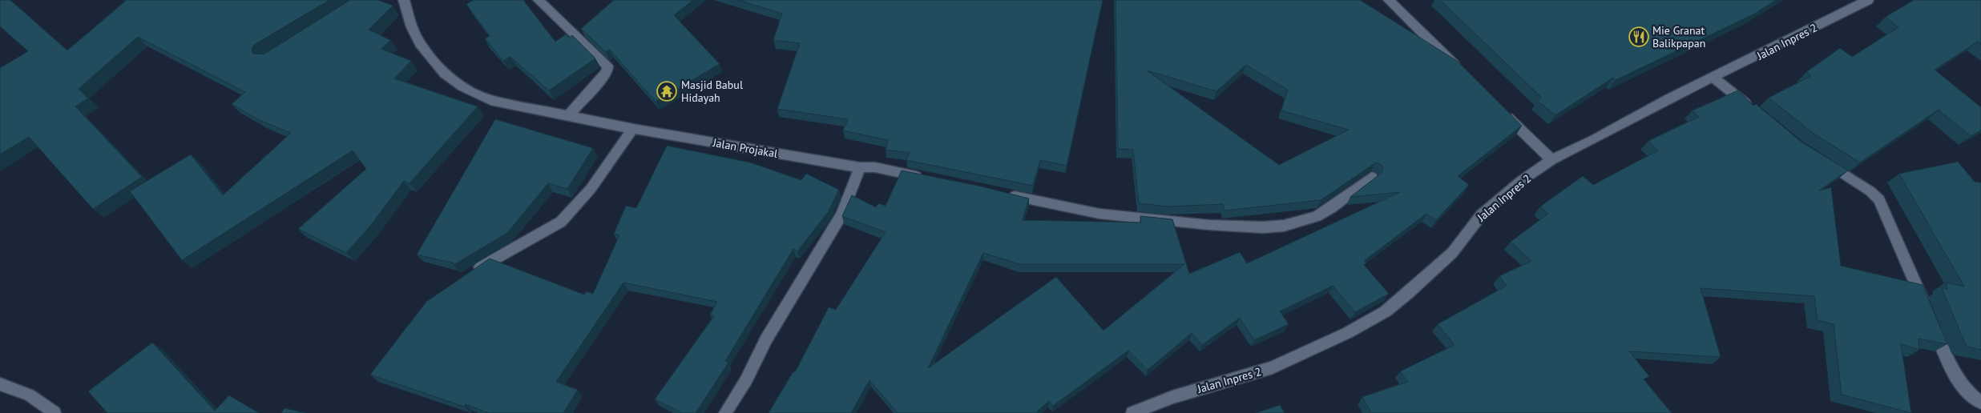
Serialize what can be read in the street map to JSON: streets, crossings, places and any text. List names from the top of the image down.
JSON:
{
  "streets": {
    "street": ["Jalan Inpres 2", "Jalan Projakal"]
  },
  "places": {
    "restaurant": ["Mie Granat Balikpapan"],
    "temple": ["Masjid Babul Hidayah"]
  }
}
